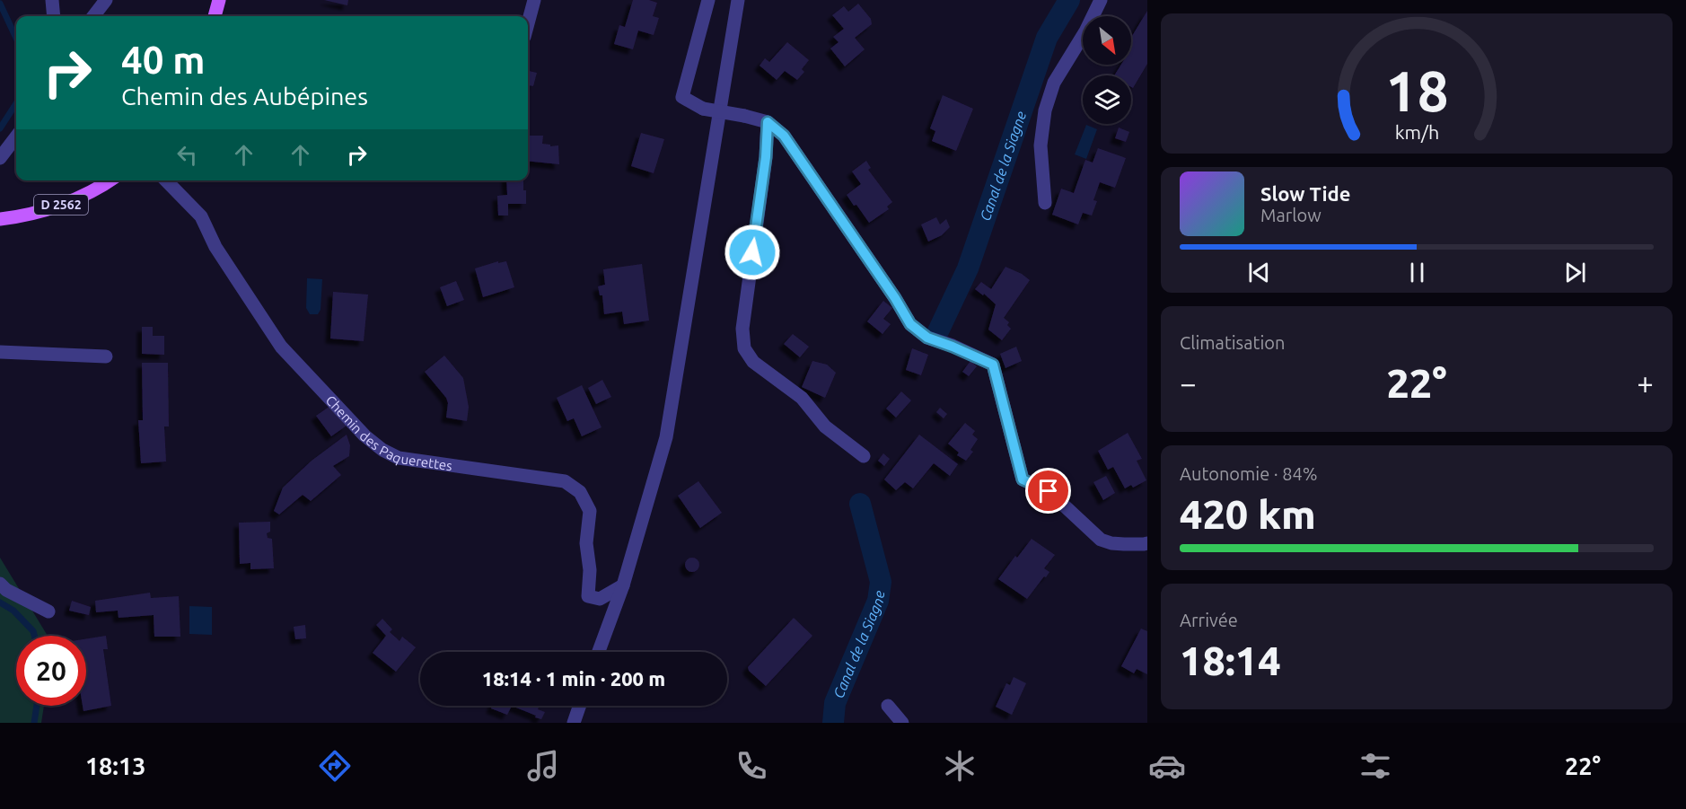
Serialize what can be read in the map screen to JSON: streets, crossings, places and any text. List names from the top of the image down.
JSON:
{
  "streets": {
    "main road": ["D 2562"],
    "street": ["Chemin des Paquerettes"]
  },
  "water": ["Canal de la Siagne"],
  "north": "bottom right",
  "page": {
    "turn": ["40 m", "Chemin des Aubépines"],
    "song": ["Slow Tide", "Marlow"],
    "tile": [
      "Climatisation",
      ["Autonomie · 84%", "420 km"],
      ["Arrivée", "18:14"]
    ],
    "heat": ["−", "22°", "+"],
    "limit": "20",
    "trip": "18:14 · 1 min · 200 m",
    "tabs": ["18:13", "22°"],
    "gauge": ["18", "km/h"]
  }
}
